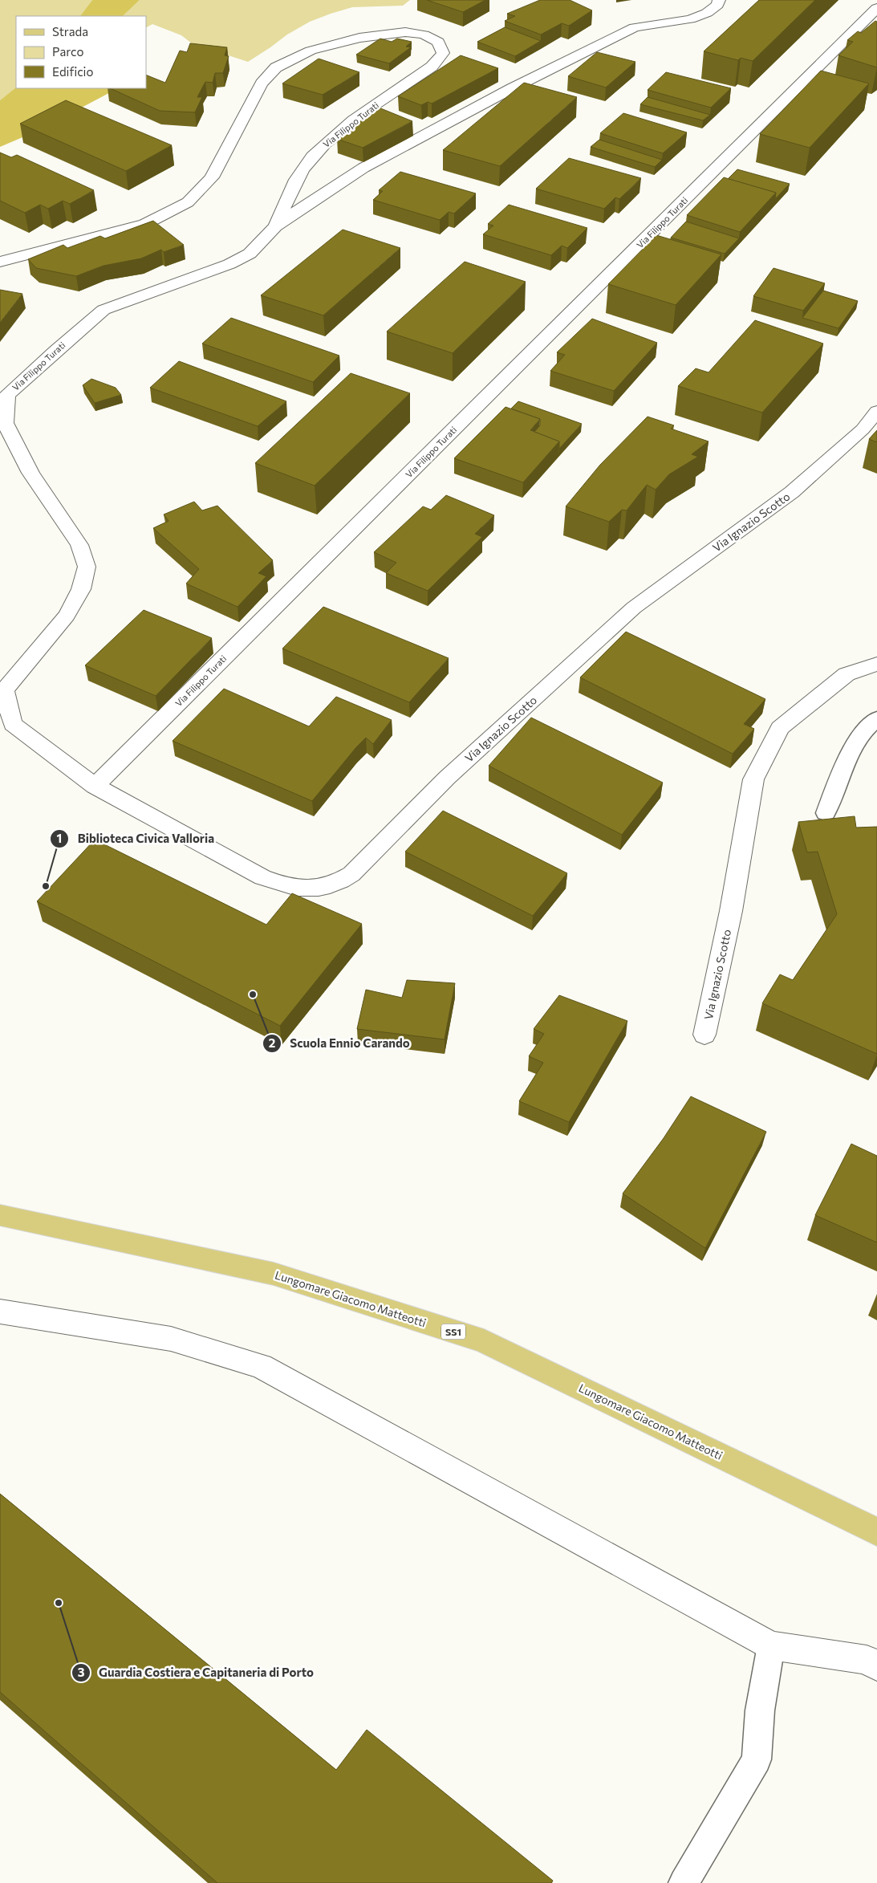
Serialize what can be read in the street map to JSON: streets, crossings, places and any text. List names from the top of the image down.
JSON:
{
  "streets": {
    "main road": ["Lungomare Giacomo Matteotti", "SS1"],
    "street": ["Via Filippo Turati", "Via Ignazio Scotto"]
  },
  "crossings": [
    ["Via Filippo Turati", "Via Ignazio Scotto"]
  ],
  "places": ["Biblioteca Civica Valloria", "Scuola Ennio Carando", "Guardia Costiera e Capitaneria di Porto"],
  "legend": ["Strada", "Parco", "Edificio"]
}
